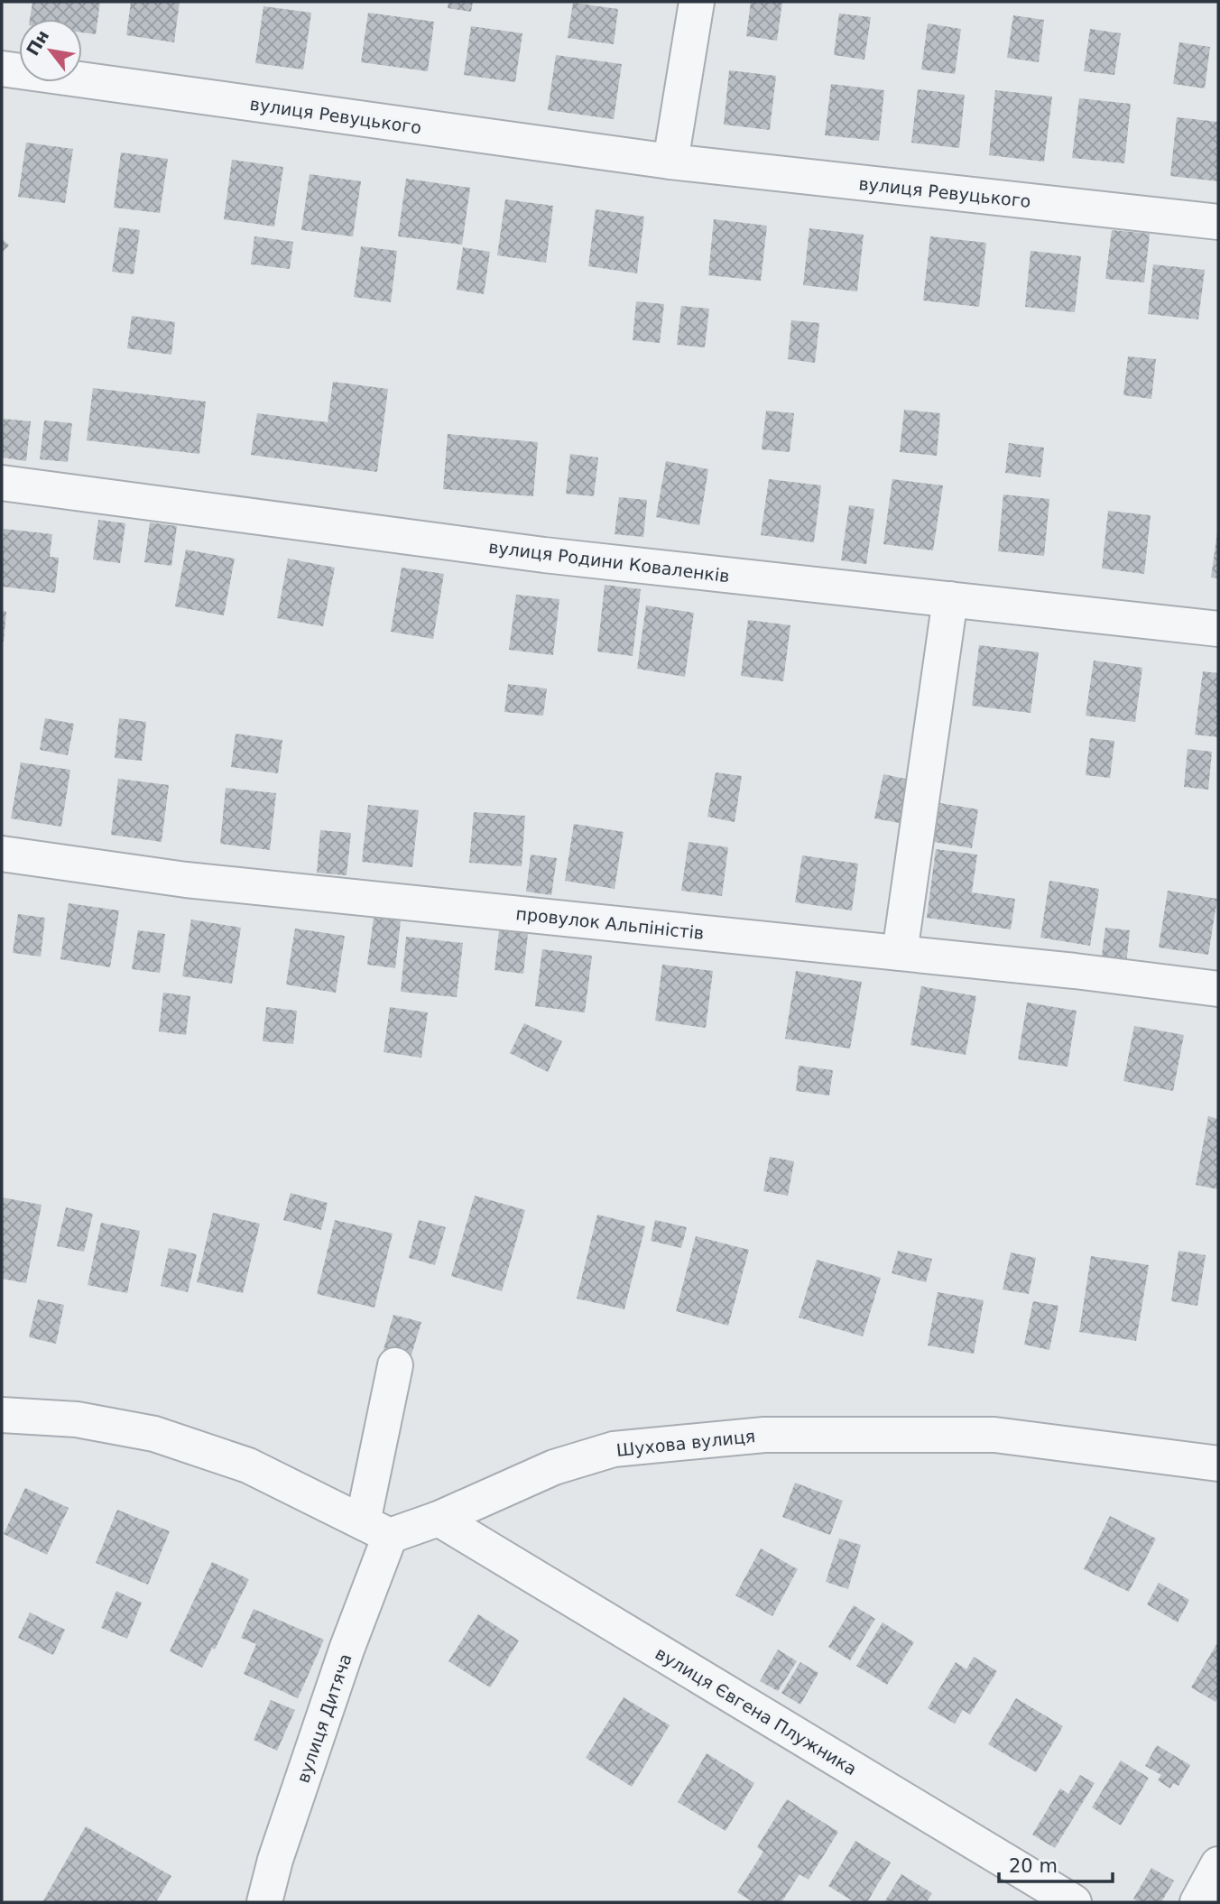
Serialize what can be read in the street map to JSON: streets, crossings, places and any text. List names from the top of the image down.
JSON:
{
  "streets": {
    "street": [
      "вулиця Ревуцького",
      "вулиця Родини Коваленків",
      "провулок Альпіністів",
      "Шухова вулиця",
      "вулиця Євгена Плужника",
      "вулиця Дитяча"
    ]
  },
  "crossings": [
    ["Шухова вулиця", "вулиця Євгена Плужника"],
    ["Шухова вулиця", "вулиця Дитяча"]
  ],
  "scale_bar": "20 m",
  "north": "top left"
}
